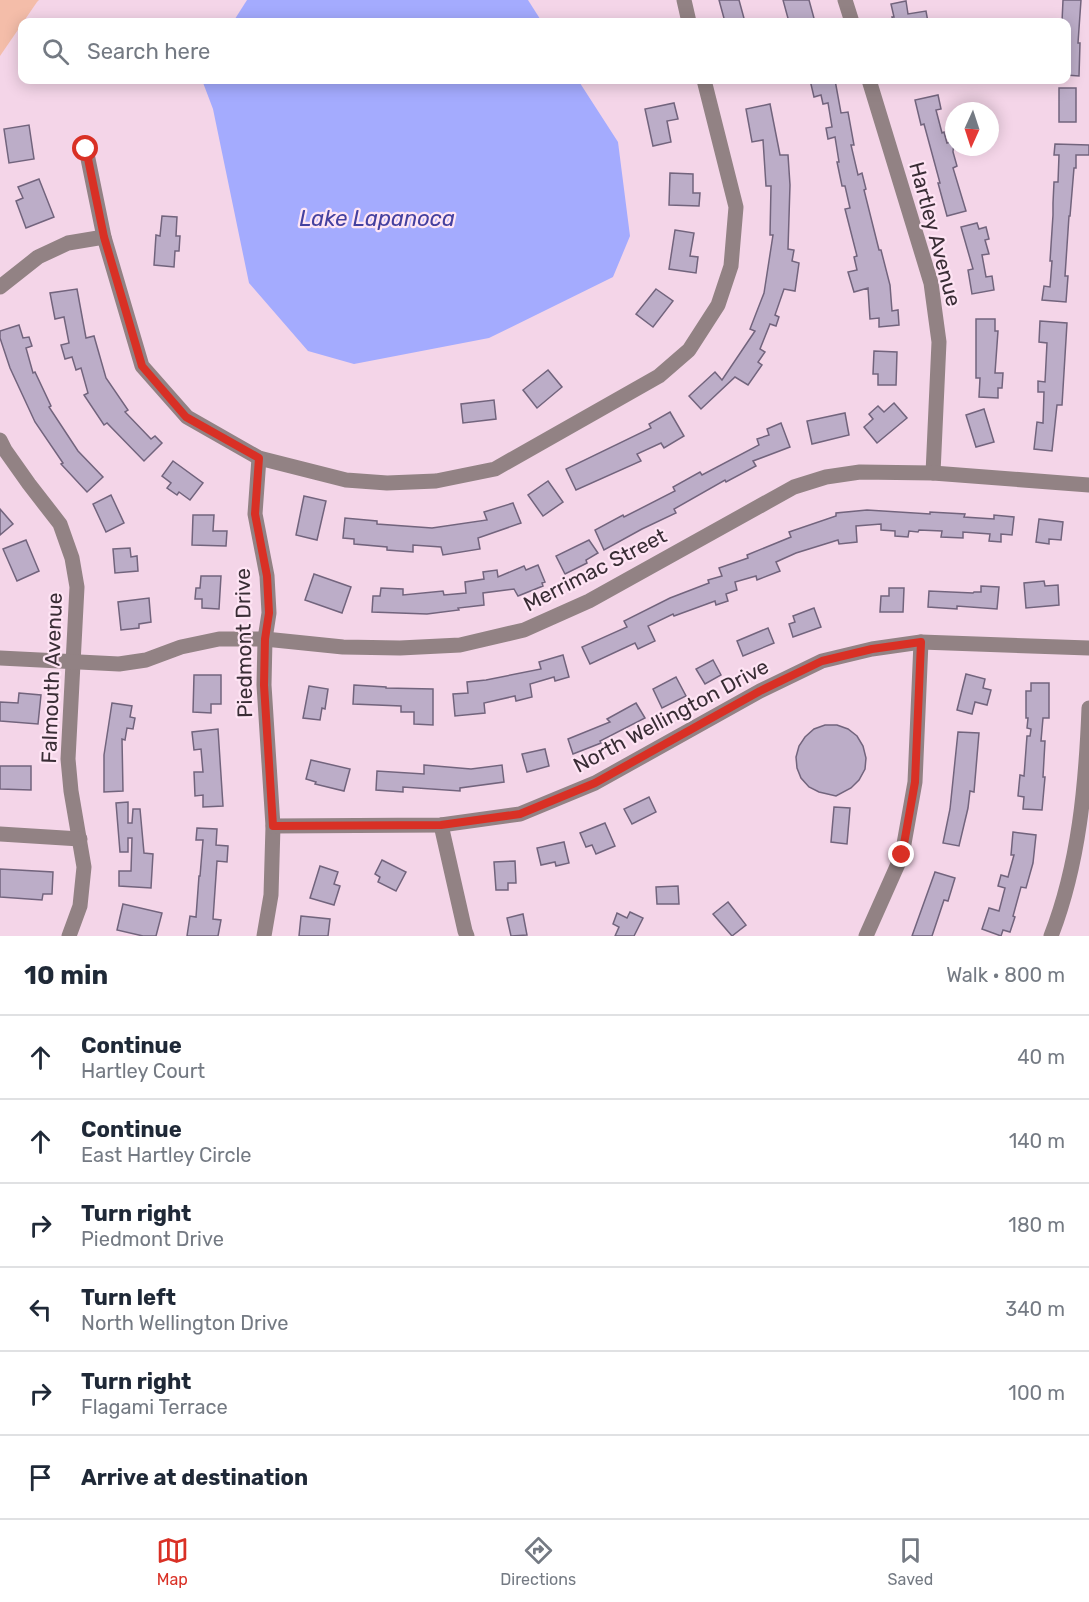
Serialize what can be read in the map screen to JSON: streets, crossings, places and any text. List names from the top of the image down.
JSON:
{
  "streets": {
    "street": [
      "Hartley Avenue",
      "Merrimac Street",
      "Piedmont Drive",
      "Falmouth Avenue",
      "North Wellington Drive"
    ]
  },
  "crossings": [
    ["Hartley Avenue", "Merrimac Street"],
    ["Merrimac Street", "Piedmont Drive"],
    ["Merrimac Street", "Falmouth Avenue"],
    ["Piedmont Drive", "North Wellington Drive"]
  ],
  "water": ["Lake Lapanoca"],
  "north": "bottom",
  "page": {
    "search": "Search here",
    "heading": ["10 min", "Walk · 800 m"],
    "list": [
      ["Continue", "Hartley Court", "40 m"],
      ["Continue", "East Hartley Circle", "140 m"],
      ["Turn right", "Piedmont Drive", "180 m"],
      ["Turn left", "North Wellington Drive", "340 m"],
      ["Turn right", "Flagami Terrace", "100 m"],
      "Arrive at destination"
    ],
    "nav": ["Map", "Directions", "Saved"]
  }
}
